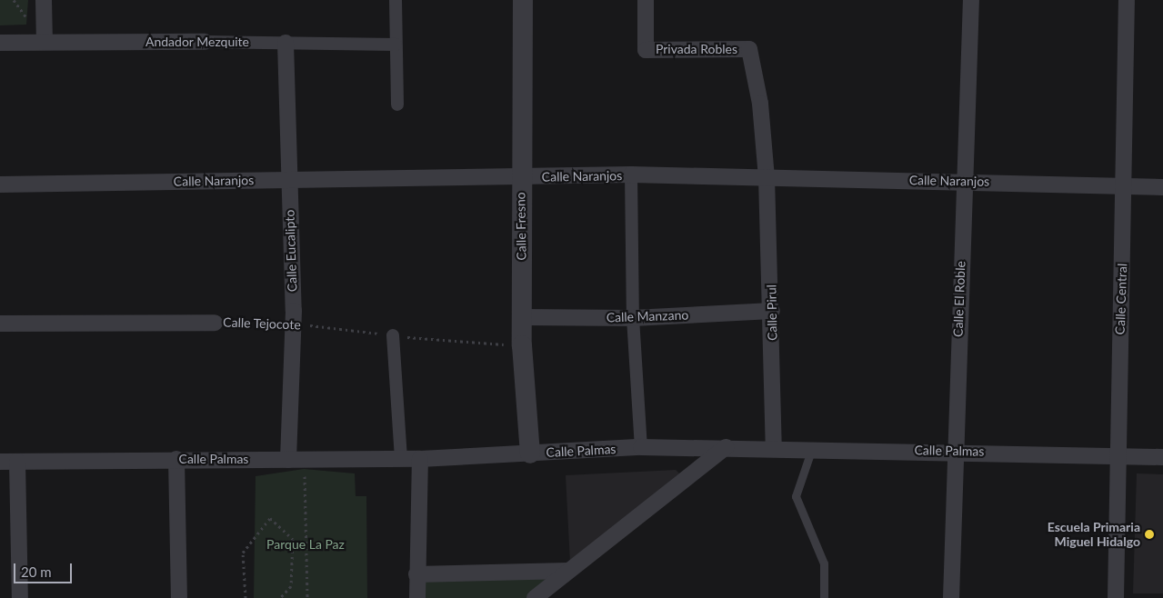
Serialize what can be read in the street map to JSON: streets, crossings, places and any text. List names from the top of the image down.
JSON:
{
  "streets": {
    "street": [
      "Andador Mezquite",
      "Privada Robles",
      "Calle Naranjos",
      "Calle Fresno",
      "Calle Eucalipto",
      "Calle El Roble",
      "Calle Central",
      "Calle Pirul",
      "Calle Manzano",
      "Calle Tejocote",
      "Calle Palmas"
    ]
  },
  "crossings": [
    ["Andador Mezquite", "Calle Eucalipto"],
    ["Privada Robles", "Calle Naranjos"],
    ["Privada Robles", "Calle Pirul"],
    ["Calle Naranjos", "Calle Fresno"],
    ["Calle Naranjos", "Calle Eucalipto"],
    ["Calle Naranjos", "Calle El Roble"],
    ["Calle Naranjos", "Calle Central"],
    ["Calle Naranjos", "Calle Pirul"],
    ["Calle Fresno", "Calle Manzano"],
    ["Calle Fresno", "Calle Tejocote"],
    ["Calle Fresno", "Calle Palmas"],
    ["Calle Eucalipto", "Calle Tejocote"],
    ["Calle Eucalipto", "Calle Palmas"],
    ["Calle El Roble", "Calle Palmas"],
    ["Calle Central", "Calle Palmas"],
    ["Calle Pirul", "Calle Manzano"],
    ["Calle Pirul", "Calle Palmas"]
  ],
  "parks": ["Parque La Paz"],
  "places": ["Escuela Primaria Miguel Hidalgo"],
  "scale_bar": "20 m"
}
